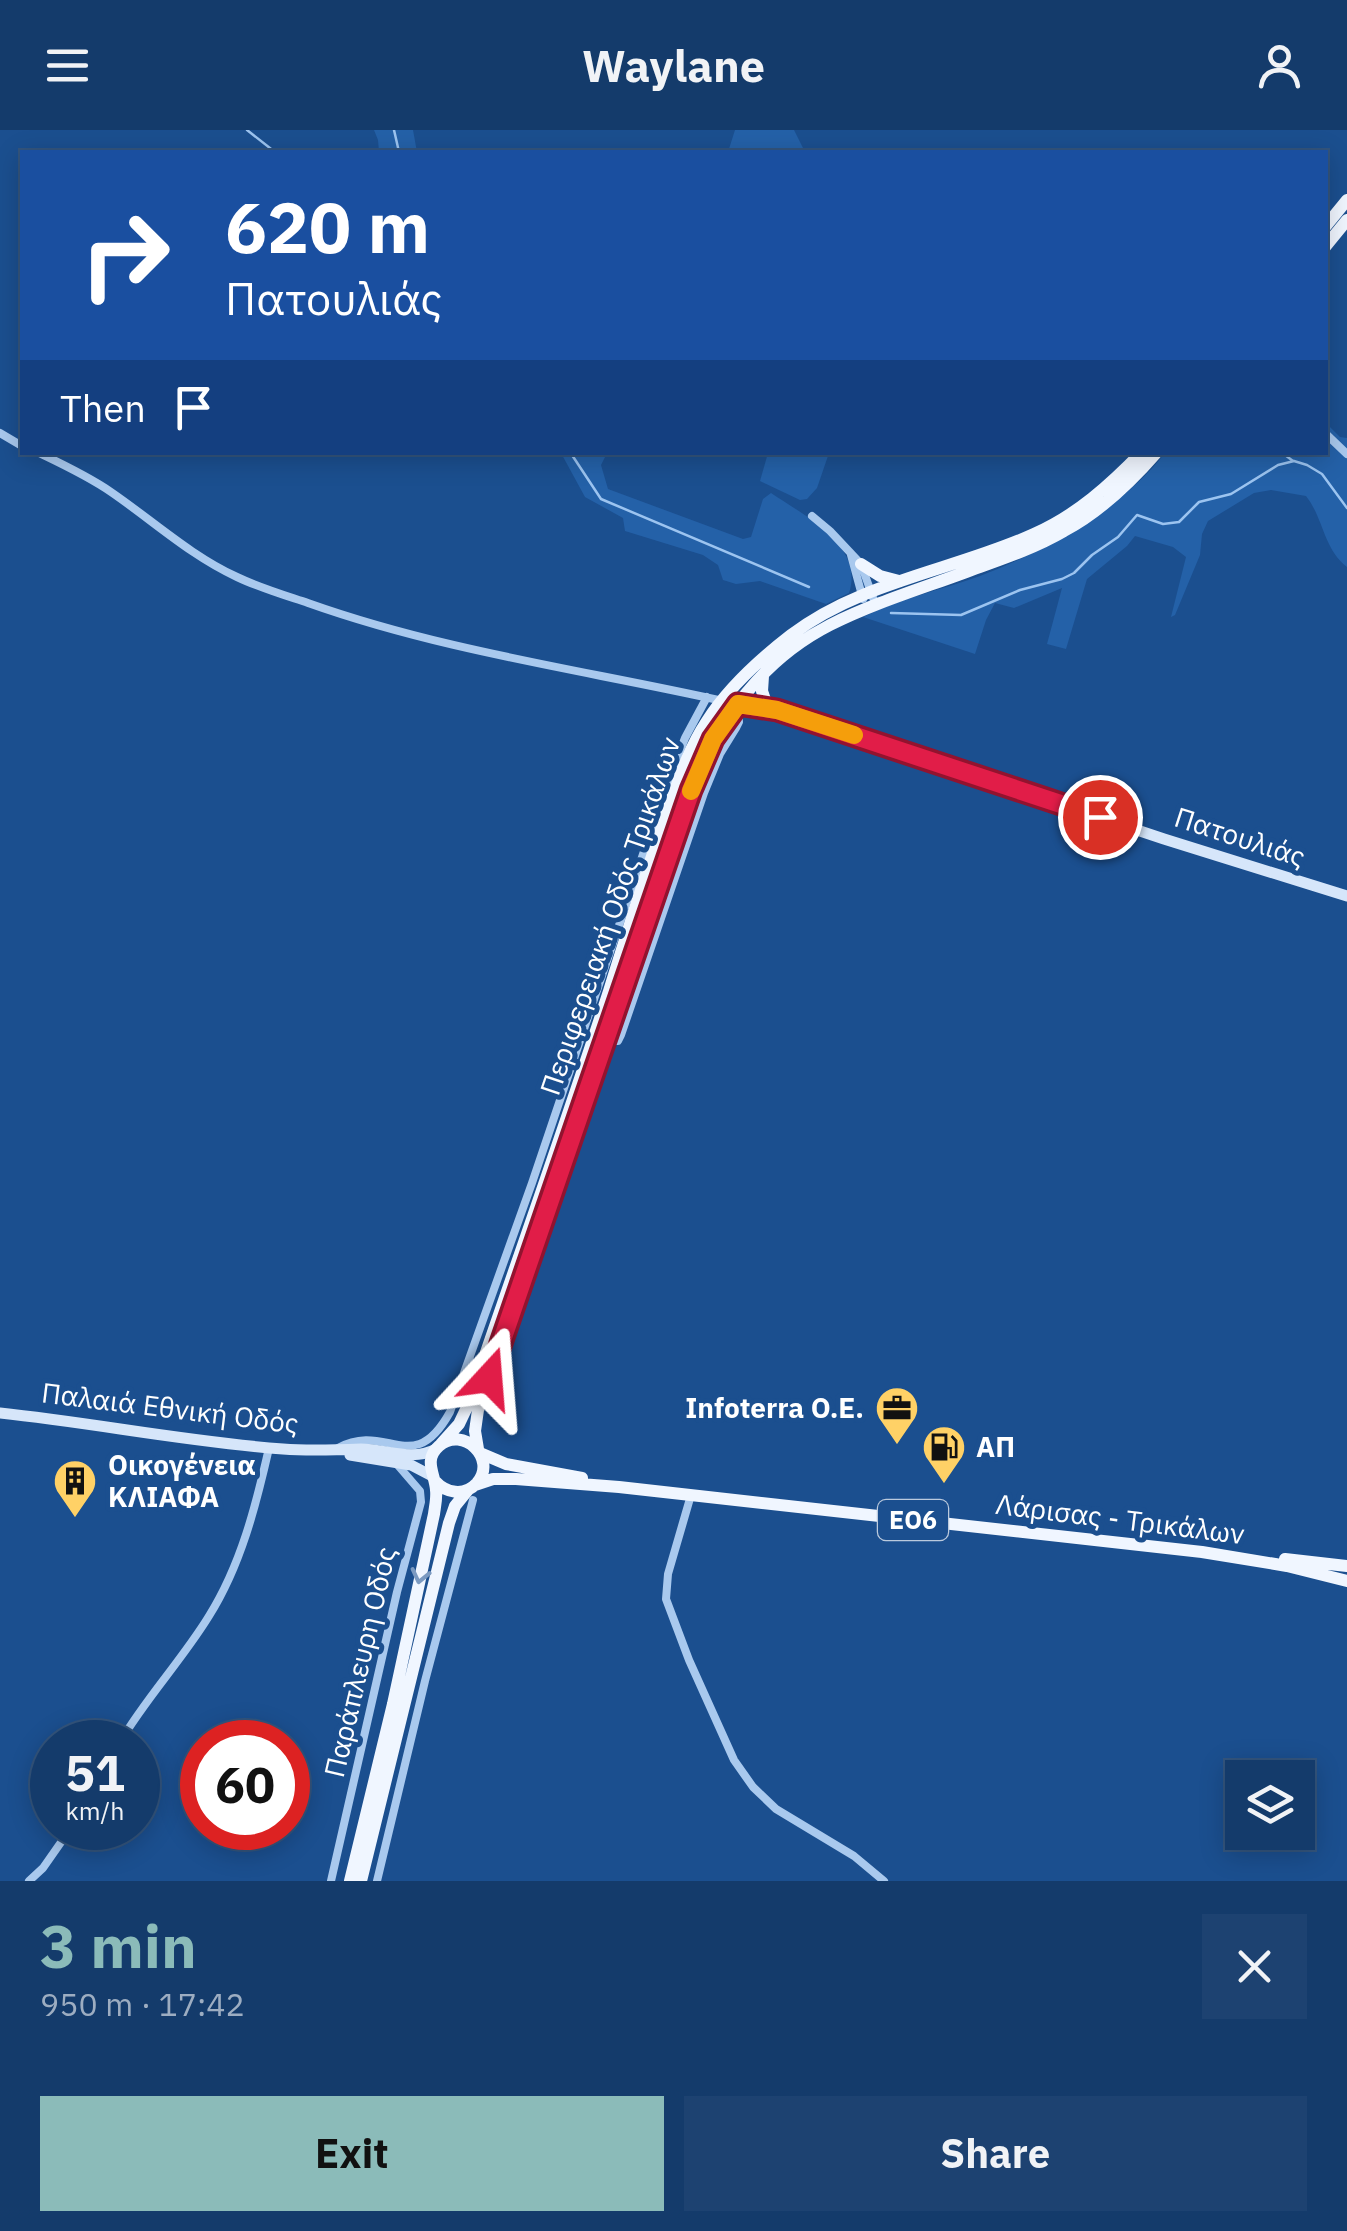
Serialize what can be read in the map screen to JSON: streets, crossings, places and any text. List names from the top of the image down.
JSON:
{
  "streets": {
    "main road": ["Περιφερειακή Οδός Τρικάλων", "Λάρισας - Τρικάλων", "ΕΟ6"],
    "street": ["Πατουλιάς", "Παλαιά Εθνική Οδός", "Παράπλευρη Οδός"]
  },
  "crossings": [
    ["Πατουλιάς", "Περιφερειακή Οδός Τρικάλων"],
    ["Περιφερειακή Οδός Τρικάλων", "Παλαιά Εθνική Οδός"],
    ["Περιφερειακή Οδός Τρικάλων", "Λάρισας - Τρικάλων"],
    ["Περιφερειακή Οδός Τρικάλων", "ΕΟ6"],
    ["Παλαιά Εθνική Οδός", "Λάρισας - Τρικάλων"],
    ["Παλαιά Εθνική Οδός", "ΕΟ6"],
    ["Παλαιά Εθνική Οδός", "Παράπλευρη Οδός"],
    ["Λάρισας - Τρικάλων", "ΕΟ6"]
  ],
  "places": {
    "office": ["Infoterra Ο.Ε."],
    "fuel station": ["ΑΠ"],
    "building": ["Οικογένεια ΚΛΙΑΦΑ"]
  },
  "page": {
    "header": "Waylane",
    "turn": ["620 m", "Πατουλιάς"],
    "then": "Then",
    "speed": "51 km/h",
    "limit": "60",
    "heading": ["3 min", "950 m · 17:42"],
    "buttons": ["Exit", "Share"]
  }
}
